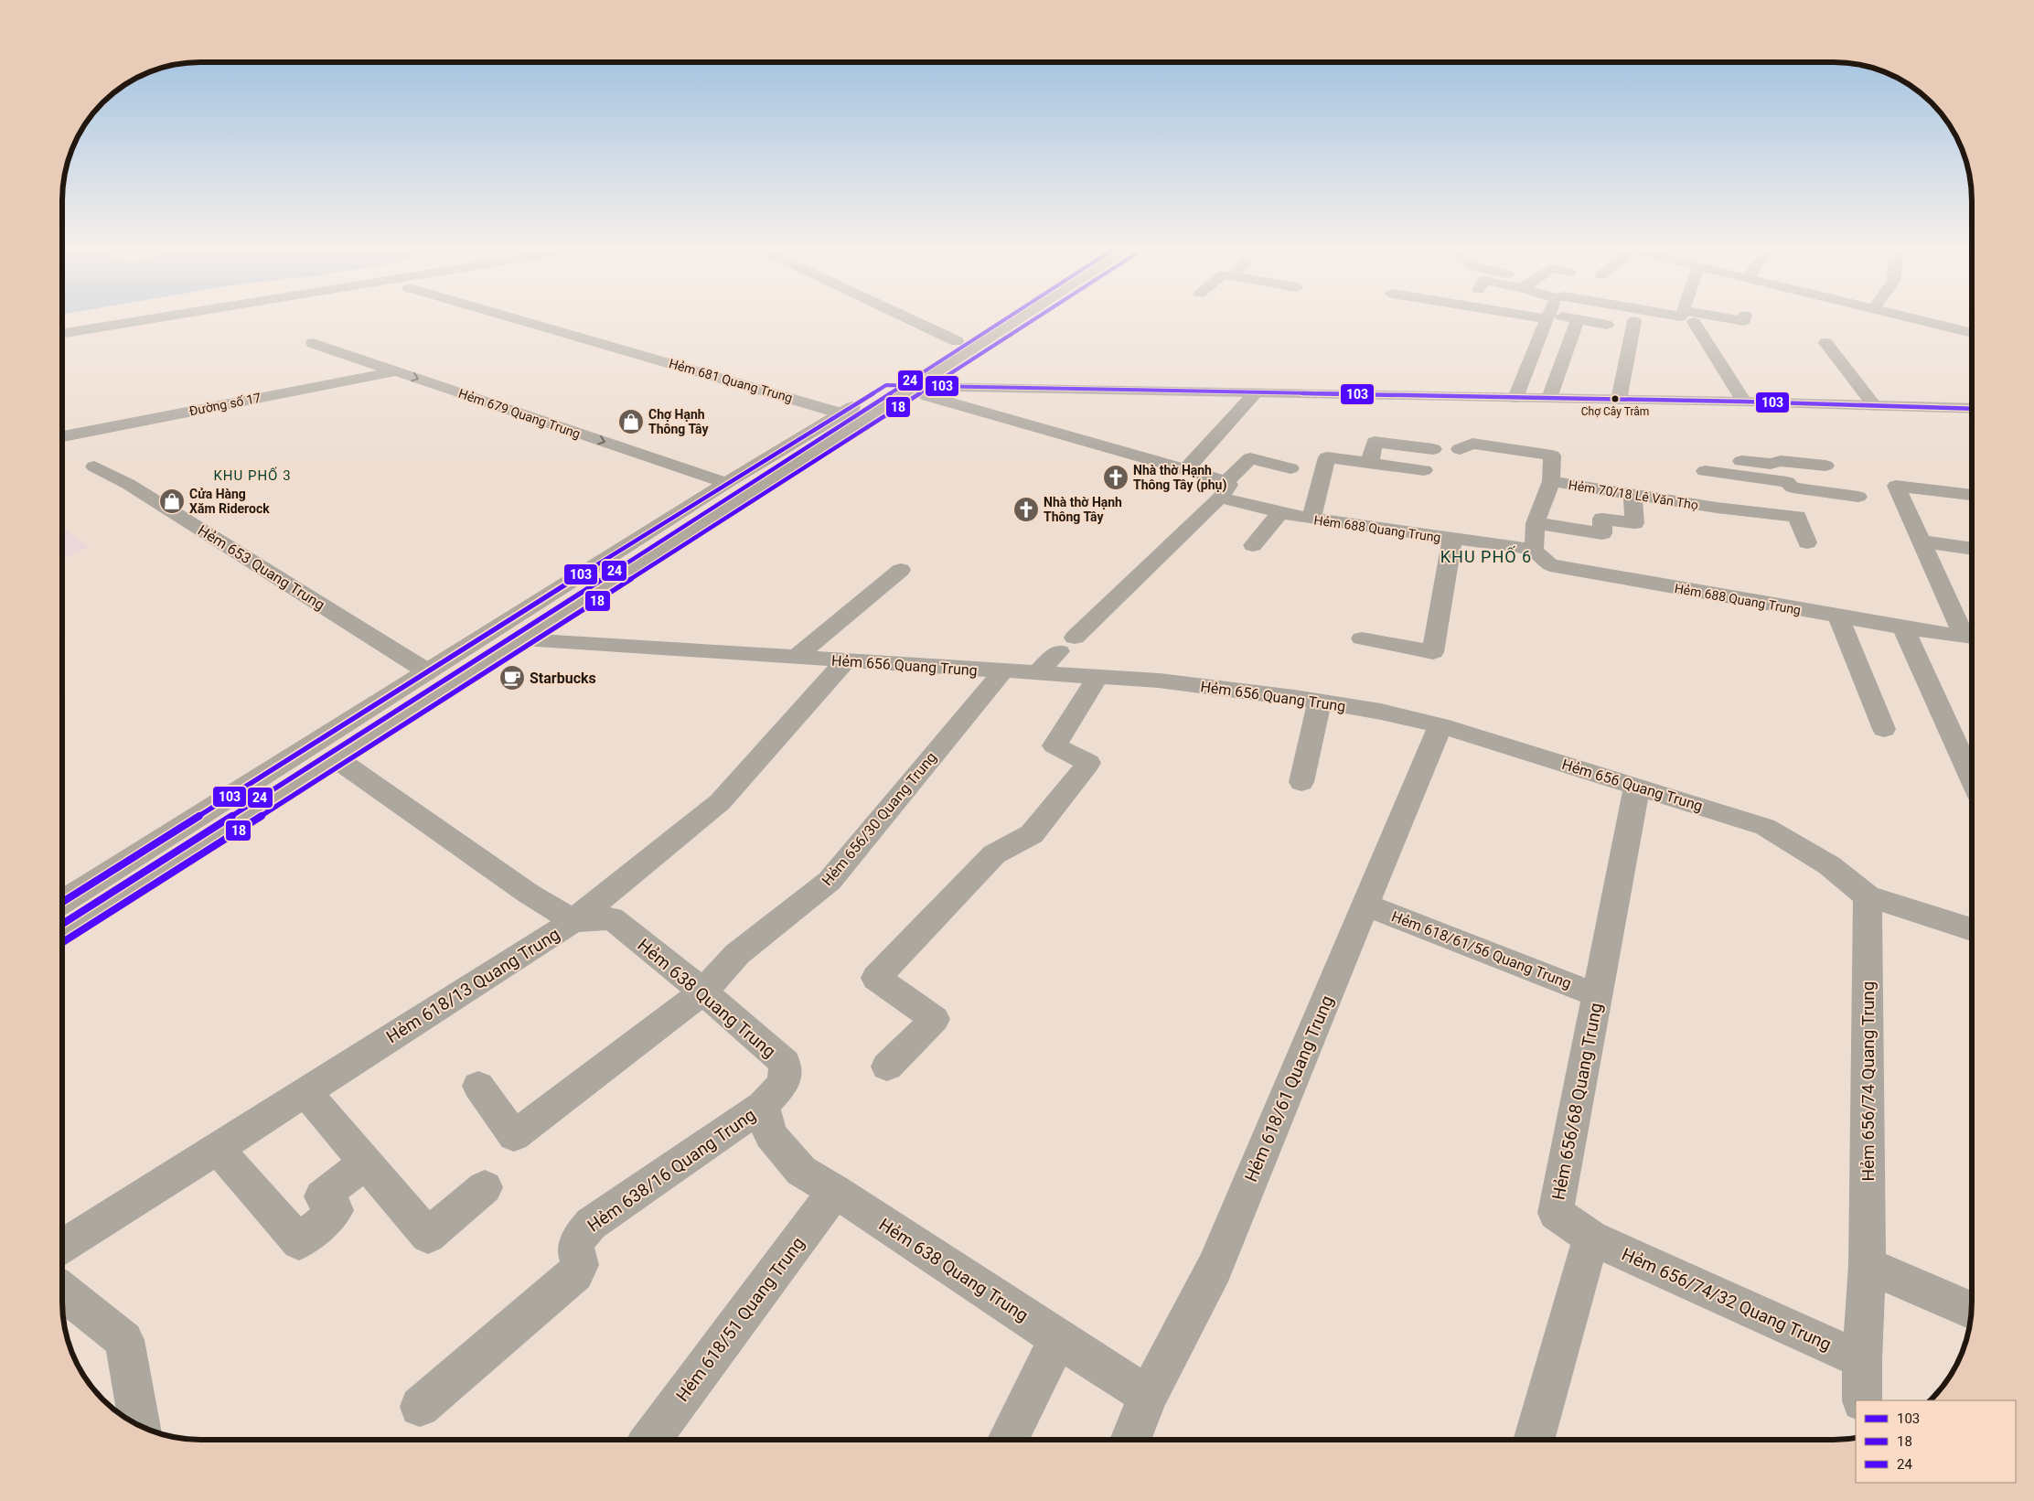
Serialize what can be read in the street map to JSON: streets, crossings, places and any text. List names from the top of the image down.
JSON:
{
  "streets": {
    "street": [
      "Hẻm 681 Quang Trung",
      "Đường số 17",
      "Hẻm 679 Quang Trung",
      "Hẻm 70/18 Lê Văn Thọ",
      "Hẻm 688 Quang Trung",
      "Hẻm 653 Quang Trung",
      "Hẻm 656 Quang Trung",
      "Hẻm 656/30 Quang Trung",
      "Hẻm 618/61/56 Quang Trung",
      "Hẻm 618/13 Quang Trung",
      "Hẻm 638 Quang Trung",
      "Hẻm 656/74 Quang Trung",
      "Hẻm 618/61 Quang Trung",
      "Hẻm 656/68 Quang Trung",
      "Hẻm 638/16 Quang Trung",
      "Hẻm 656/74/32 Quang Trung",
      "Hẻm 618/51 Quang Trung"
    ]
  },
  "crossings": [
    ["Đường số 17", "Hẻm 679 Quang Trung"],
    ["Hẻm 656 Quang Trung", "Hẻm 656/30 Quang Trung"],
    ["Hẻm 656 Quang Trung", "Hẻm 618/13 Quang Trung"],
    ["Hẻm 656 Quang Trung", "Hẻm 656/74 Quang Trung"],
    ["Hẻm 656 Quang Trung", "Hẻm 618/61 Quang Trung"],
    ["Hẻm 656 Quang Trung", "Hẻm 656/68 Quang Trung"],
    ["Hẻm 656/30 Quang Trung", "Hẻm 638 Quang Trung"],
    ["Hẻm 618/61/56 Quang Trung", "Hẻm 618/61 Quang Trung"],
    ["Hẻm 618/61/56 Quang Trung", "Hẻm 656/68 Quang Trung"],
    ["Hẻm 618/13 Quang Trung", "Hẻm 638 Quang Trung"],
    ["Hẻm 638 Quang Trung", "Hẻm 618/61 Quang Trung"],
    ["Hẻm 638 Quang Trung", "Hẻm 638/16 Quang Trung"],
    ["Hẻm 638 Quang Trung", "Hẻm 618/51 Quang Trung"],
    ["Hẻm 656/74 Quang Trung", "Hẻm 656/74/32 Quang Trung"],
    ["Hẻm 656/68 Quang Trung", "Hẻm 656/74/32 Quang Trung"]
  ],
  "one_way": ["Hẻm 679 Quang Trung"],
  "districts": ["KHU PHỐ 3", "KHU PHỐ 6"],
  "places": {
    "other": ["Chợ Cây Trâm"],
    "shop": ["Chợ Hạnh Thông Tây", "Cửa Hàng Xăm Riderock"],
    "church": ["Nhà thờ Hạnh Thông Tây (phụ)", "Nhà thờ Hạnh Thông Tây"],
    "cafe": ["Starbucks"]
  },
  "lines": ["transit line 18", "transit line 24", "transit line 103"],
  "legend": ["103", "18", "24"]
}
